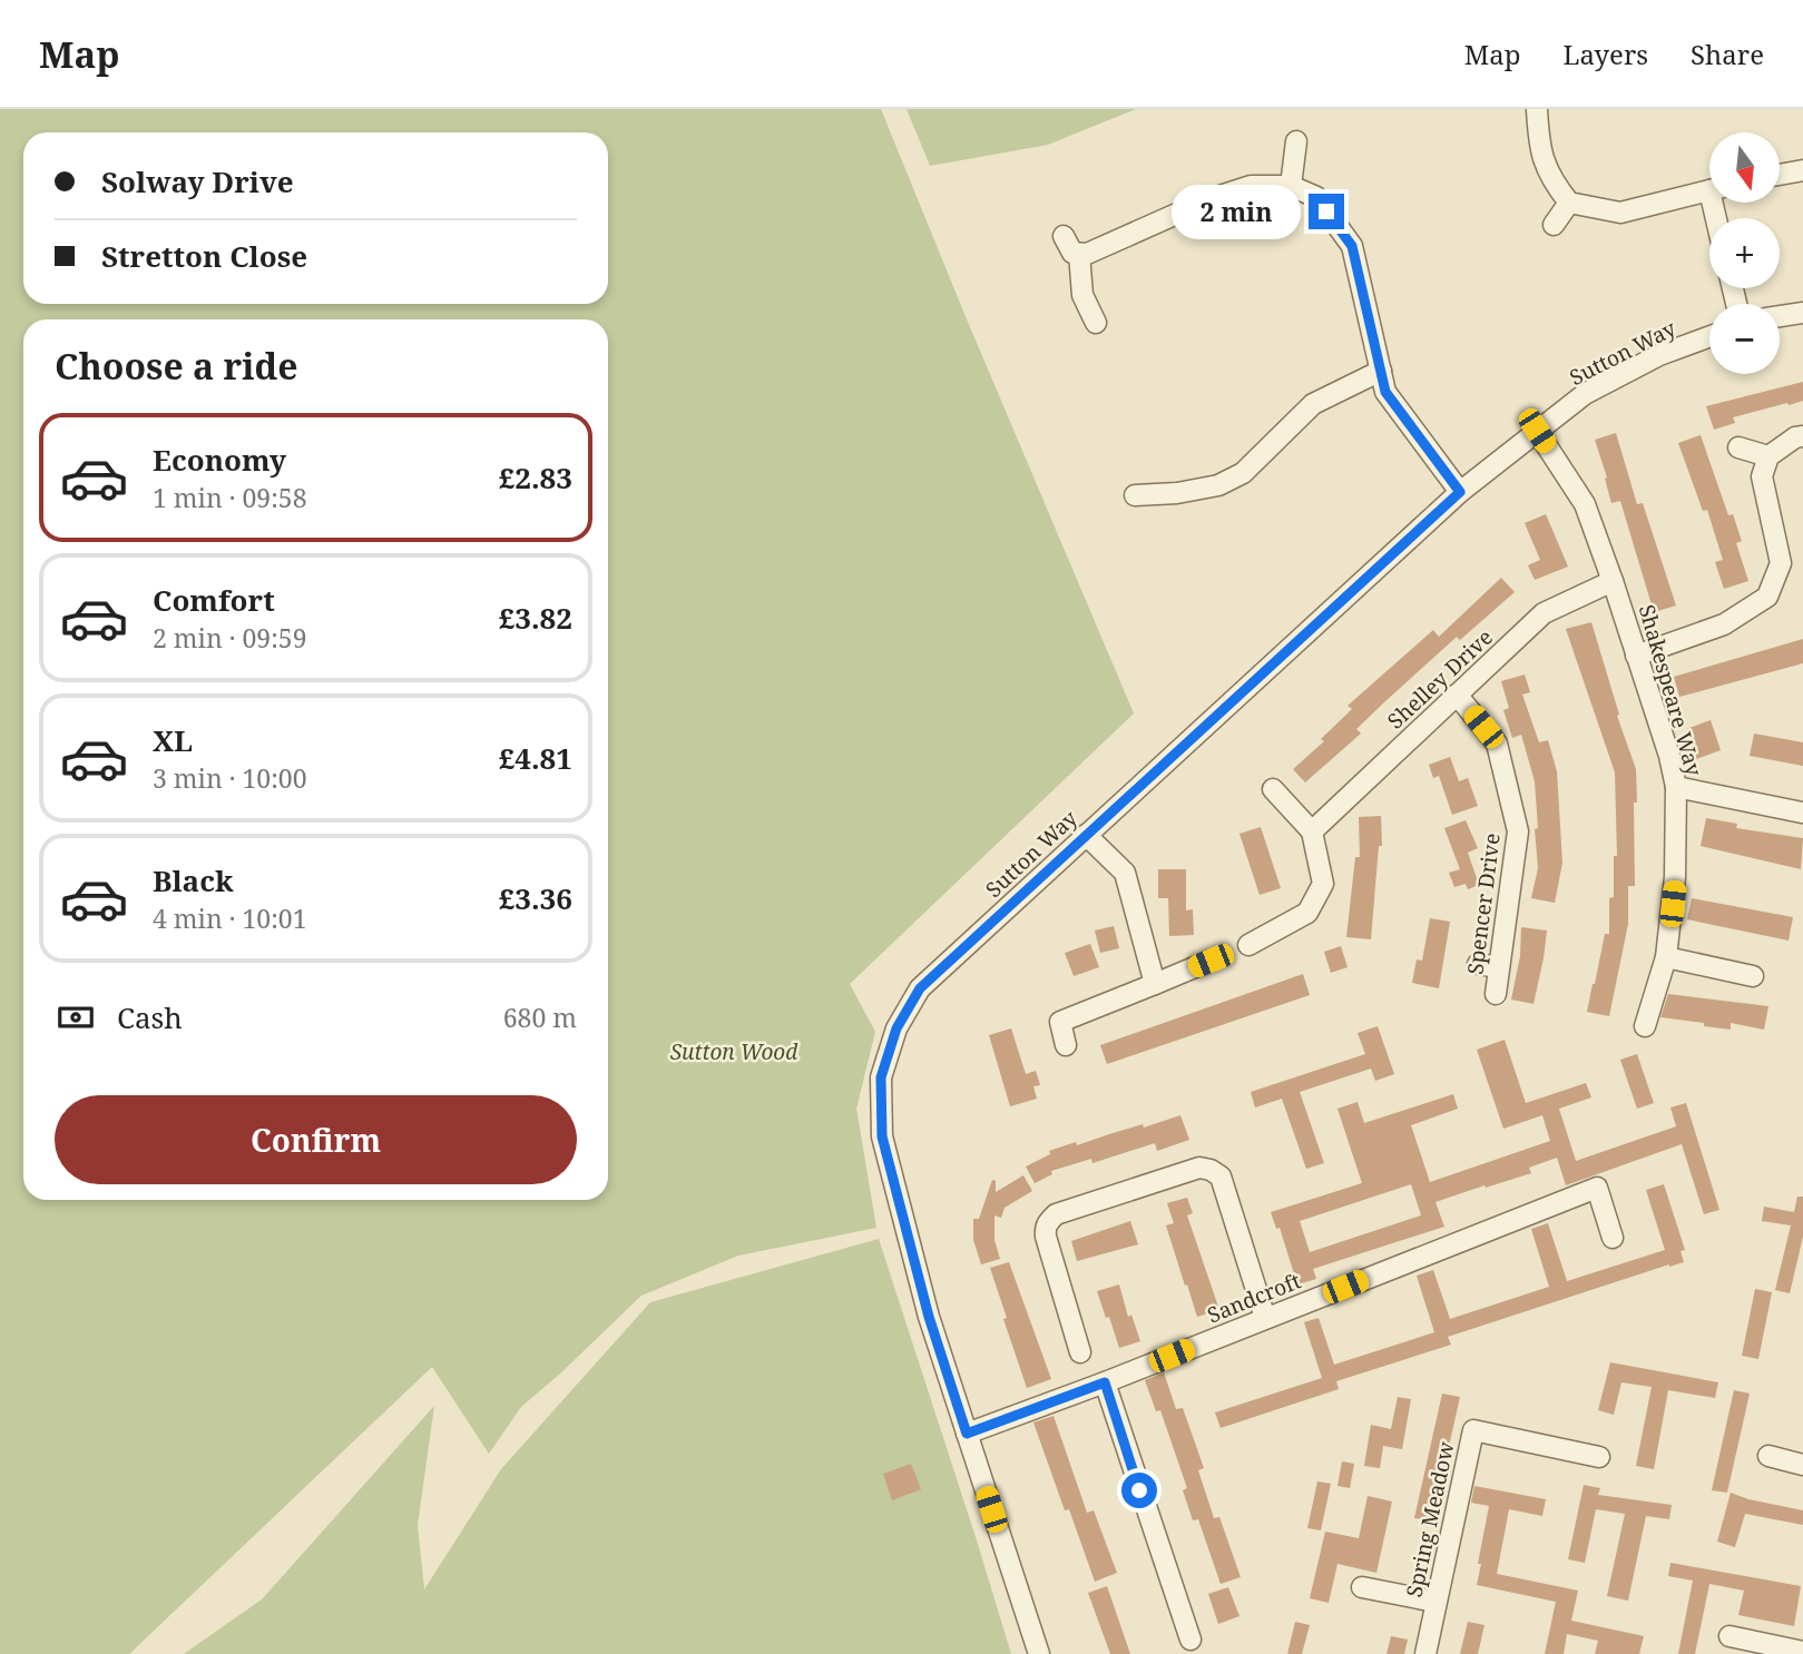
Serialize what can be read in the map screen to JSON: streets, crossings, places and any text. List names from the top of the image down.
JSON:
{
  "streets": {
    "street": [
      "Sutton Way",
      "Shelley Drive",
      "Shakespeare Way",
      "Spencer Drive",
      "Sandcroft",
      "Spring Meadow"
    ]
  },
  "crossings": [
    ["Sutton Way", "Shakespeare Way"],
    ["Sutton Way", "Sandcroft"],
    ["Shelley Drive", "Shakespeare Way"],
    ["Shelley Drive", "Spencer Drive"]
  ],
  "parks": ["Sutton Wood"],
  "north": "bottom",
  "page": {
    "header": "Map",
    "nav": ["Map", "Layers", "Share"],
    "map_buttons": ["+", "−"],
    "banner": ["Solway Drive", "Stretton Close"],
    "bubble": "2 min",
    "heading": "Choose a ride",
    "list": [
      {
        "name": "Economy",
        "note": "1 min · 09:58",
        "value": "£2.83"
      },
      {
        "name": "Comfort",
        "note": "2 min · 09:59",
        "value": "£3.82"
      },
      {
        "name": "XL",
        "note": "3 min · 10:00",
        "value": "£4.81"
      },
      {
        "name": "Black",
        "note": "4 min · 10:01",
        "value": "£3.36"
      }
    ],
    "pay": ["Cash", "680 m"],
    "buttons": "Confirm"
  }
}
